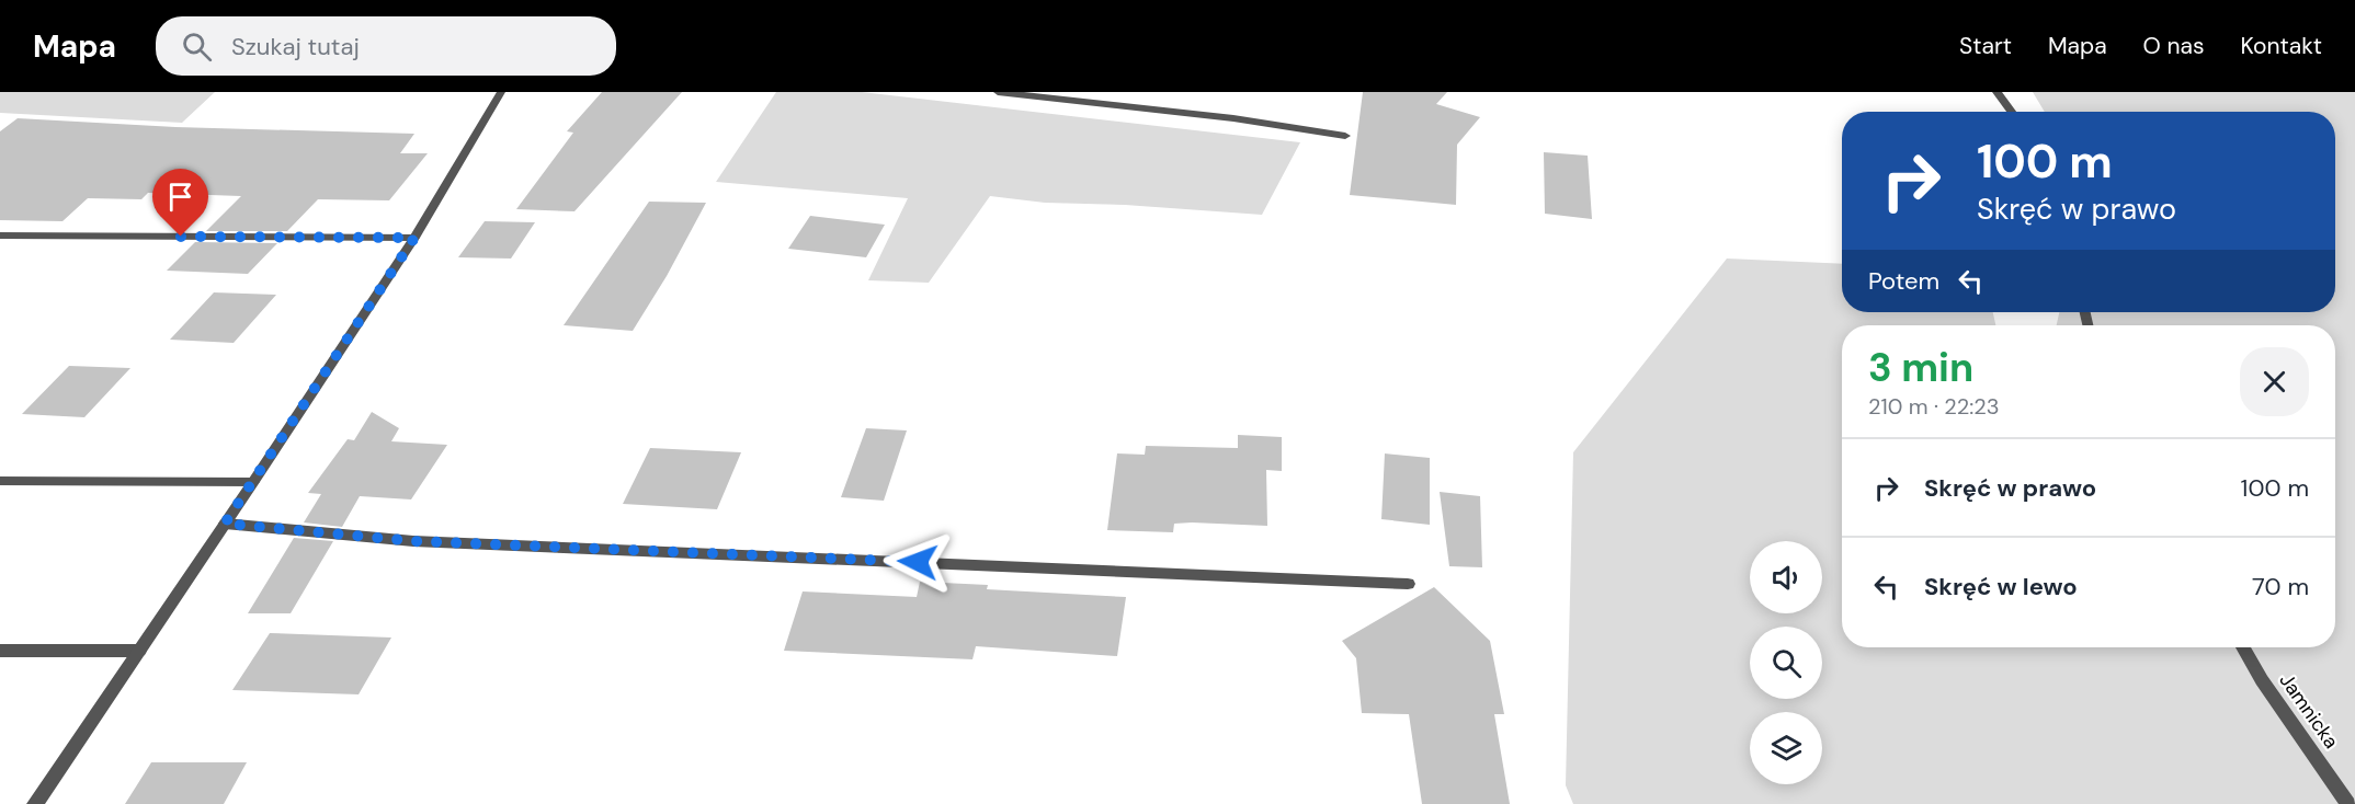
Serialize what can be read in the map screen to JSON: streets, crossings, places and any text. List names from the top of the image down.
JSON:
{
  "streets": {
    "street": ["Jamnicka"]
  },
  "page": {
    "header": "Mapa",
    "search": "Szukaj tutaj",
    "nav": [
      "Start",
      "Mapa",
      "O nas",
      "Kontakt"
    ],
    "turn": ["100 m", "Skręć w prawo"],
    "then": "Potem",
    "heading": ["3 min", "210 m · 22:23"],
    "list": [
      {
        "name": "Skręć w prawo",
        "value": "100 m"
      },
      {
        "name": "Skręć w lewo",
        "value": "70 m"
      }
    ]
  }
}
